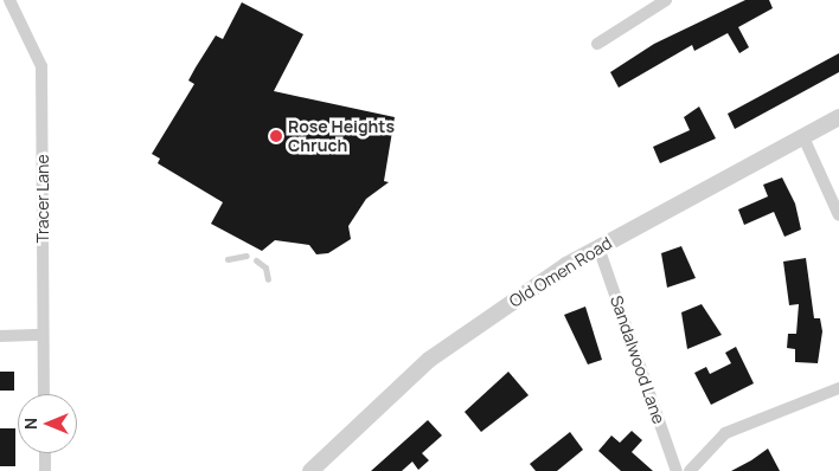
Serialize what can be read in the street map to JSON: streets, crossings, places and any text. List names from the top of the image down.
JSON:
{
  "streets": {
    "street": ["Tracer Lane", "Old Omen Road", "Sandalwood Lane"]
  },
  "crossings": [
    ["Old Omen Road", "Sandalwood Lane"]
  ],
  "places": ["Rose Heights Chruch"],
  "north": "left"
}
